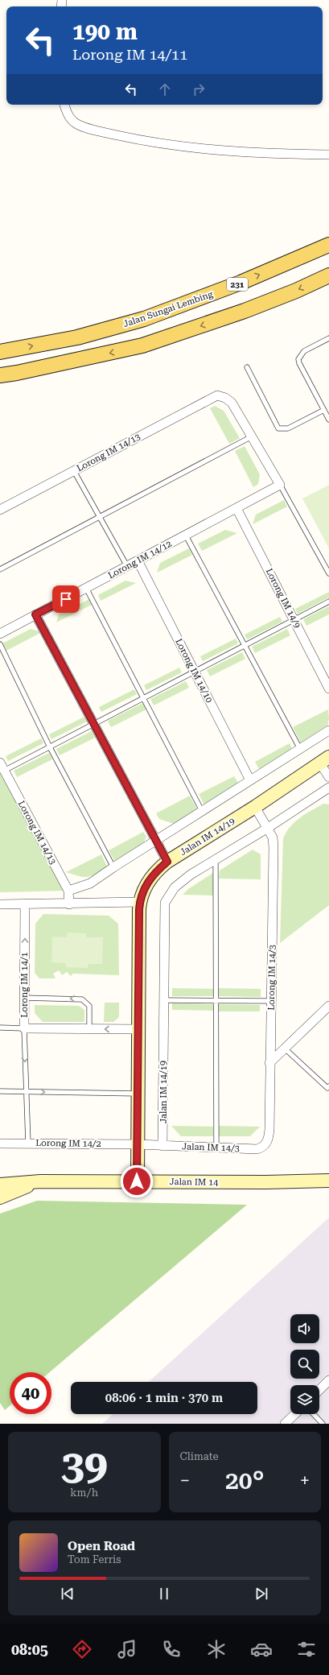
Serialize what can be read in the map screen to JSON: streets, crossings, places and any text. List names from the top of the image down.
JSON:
{
  "streets": {
    "main road": ["231", "Jalan Sungai Lembing"],
    "street": [
      "Lorong IM 14/13",
      "Lorong IM 14/12",
      "Lorong IM 14/9",
      "Lorong IM 14/10",
      "Jalan IM 14/19",
      "Lorong IM 14/3",
      "Lorong IM 14/1",
      "Lorong IM 14/2",
      "Jalan IM 14/3",
      "Jalan IM 14"
    ]
  },
  "crossings": [
    ["Lorong IM 14/12", "Lorong IM 14/9"],
    ["Lorong IM 14/12", "Lorong IM 14/10"],
    ["Jalan IM 14/19", "Lorong IM 14/3"],
    ["Jalan IM 14/19", "Lorong IM 14/1"],
    ["Jalan IM 14/19", "Lorong IM 14/2"],
    ["Jalan IM 14/19", "Jalan IM 14/3"],
    ["Jalan IM 14/19", "Jalan IM 14"],
    ["Lorong IM 14/3", "Jalan IM 14/3"],
    ["Lorong IM 14/2", "Jalan IM 14/3"]
  ],
  "page": {
    "turn": ["190 m", "Lorong IM 14/11"],
    "limit": "40",
    "trip": "08:06 · 1 min · 370 m",
    "tile": [
      ["39", "km/h"],
      "Climate"
    ],
    "heat": ["−", "20°", "+"],
    "song": ["Open Road", "Tom Ferris"],
    "tabs": "08:05"
  }
}
